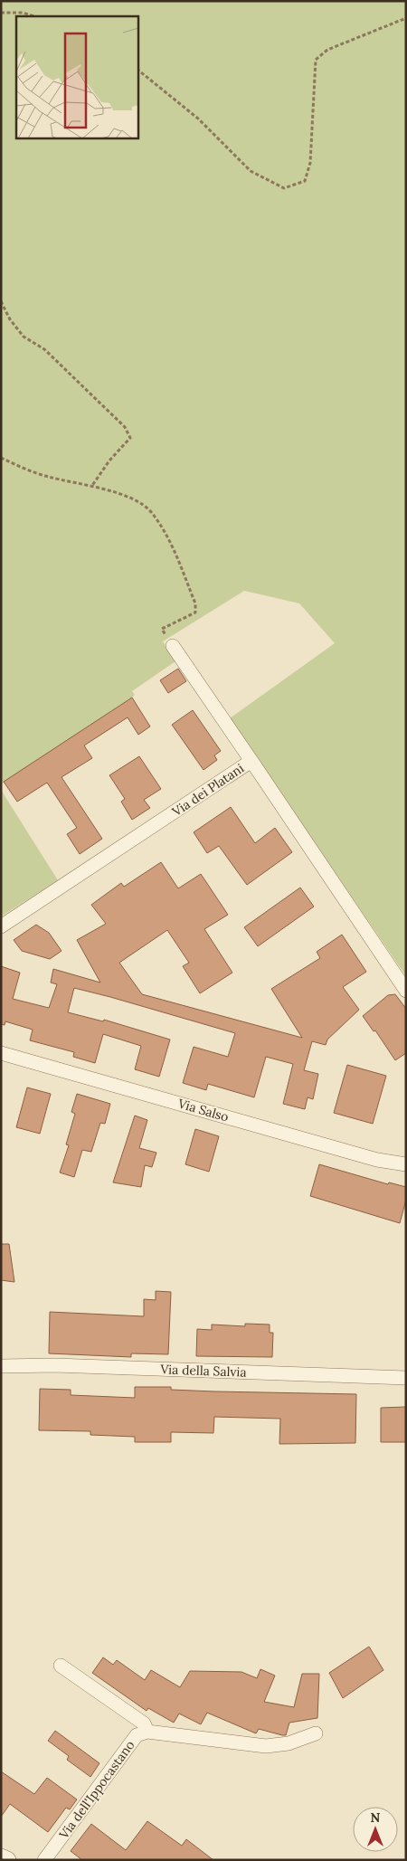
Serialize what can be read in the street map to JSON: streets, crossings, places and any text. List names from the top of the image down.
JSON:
{
  "streets": {
    "street": [
      "Via dei Platani",
      "Via Salso",
      "Via della Salvia",
      "Via dell'Ippocastano"
    ]
  },
  "north": "top"
}
